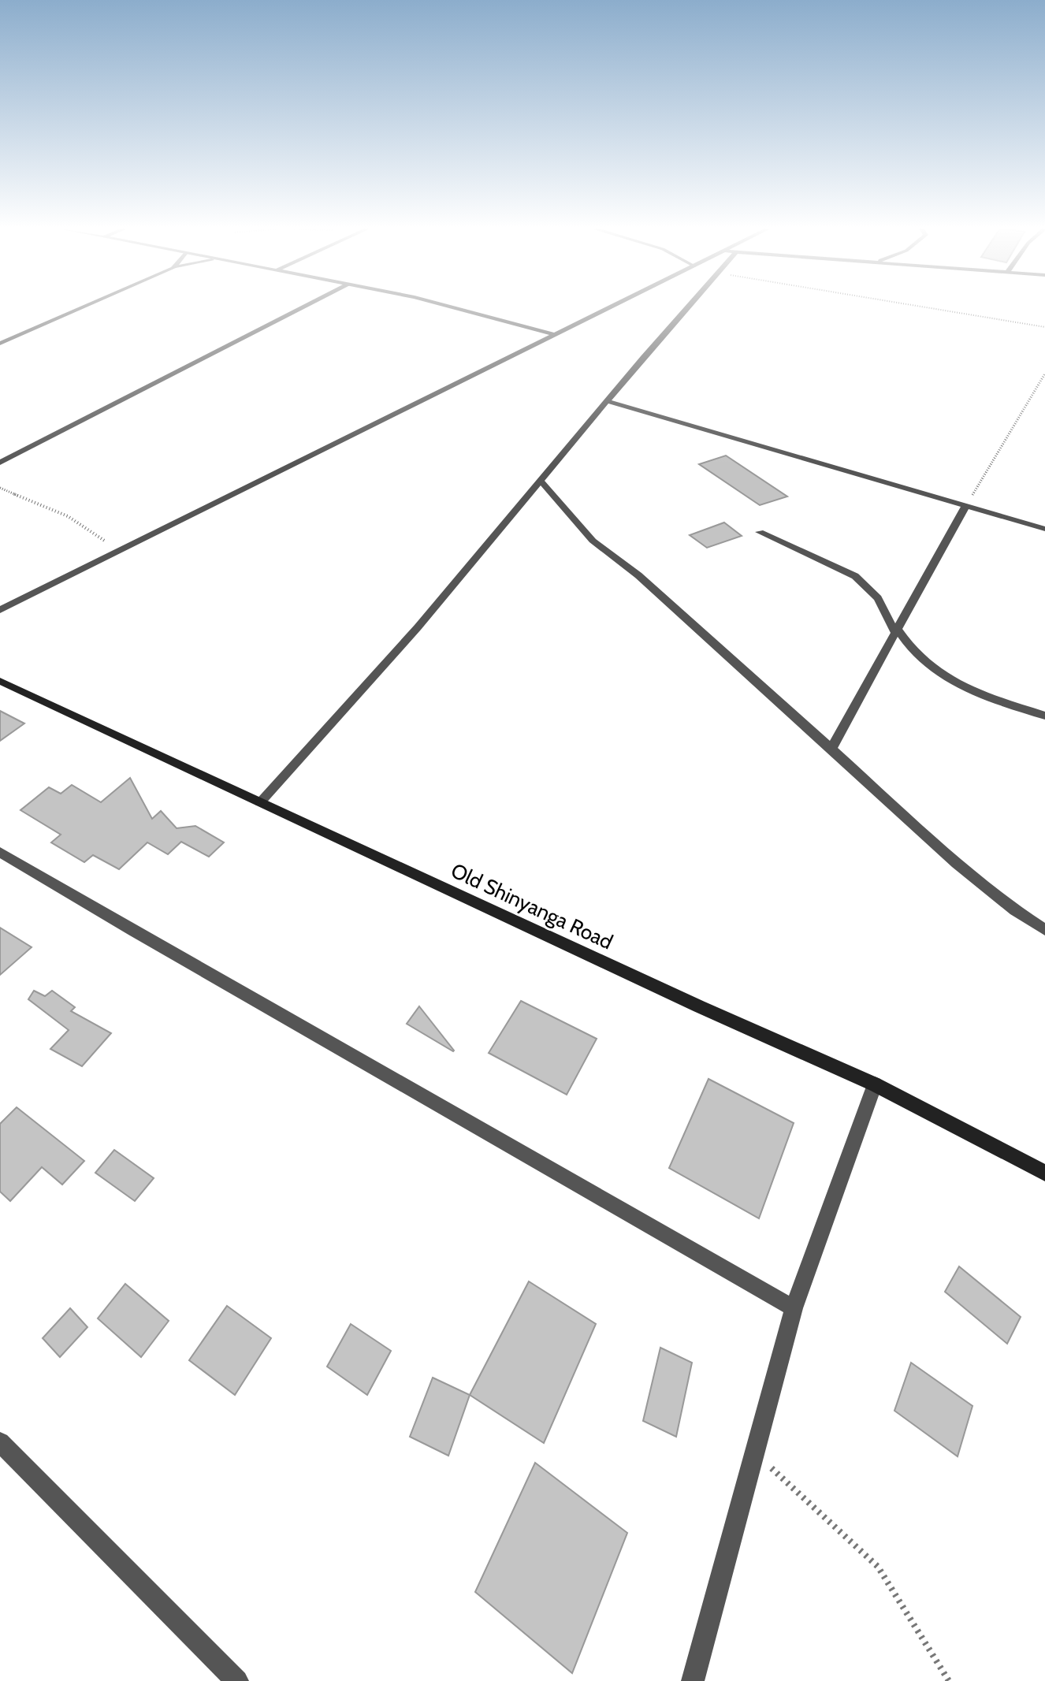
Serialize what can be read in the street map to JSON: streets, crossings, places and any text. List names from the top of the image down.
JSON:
{
  "streets": {
    "main road": ["Old Shinyanga Road"]
  }
}
